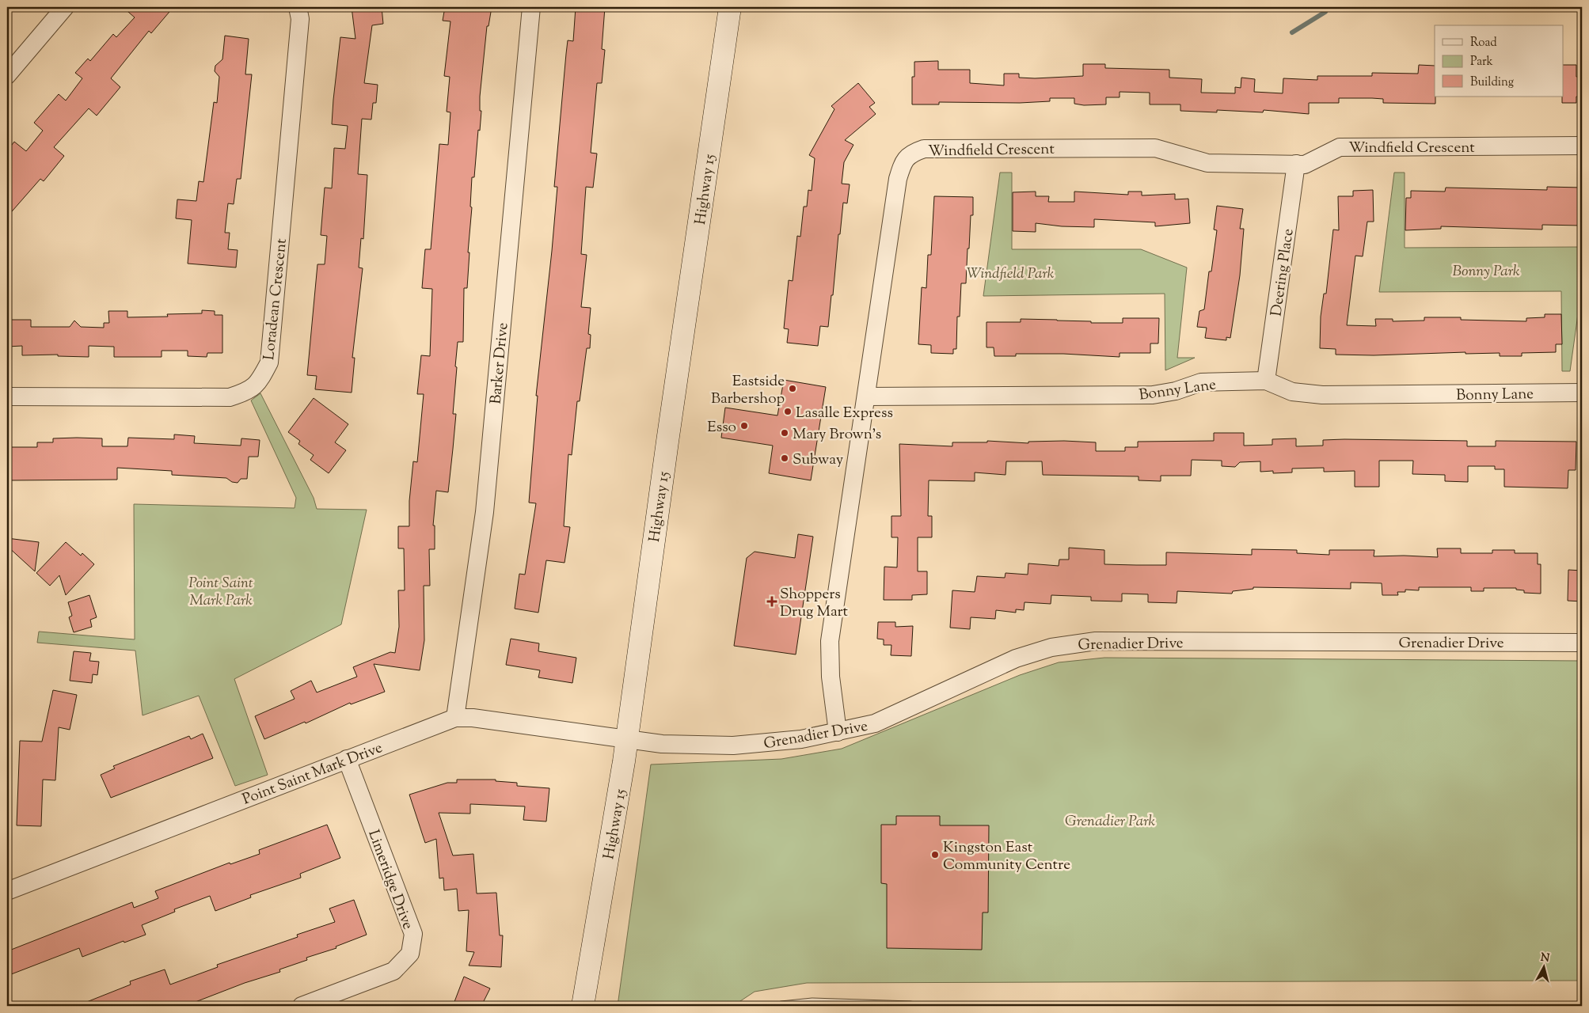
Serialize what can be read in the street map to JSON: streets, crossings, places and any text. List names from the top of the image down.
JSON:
{
  "streets": {
    "main road": ["Highway 15"],
    "street": [
      "Windfield Crescent",
      "Deering Place",
      "Loradean Crescent",
      "Barker Drive",
      "Bonny Lane",
      "Grenadier Drive",
      "Point Saint Mark Drive",
      "Limeridge Drive"
    ]
  },
  "crossings": [
    ["Windfield Crescent", "Deering Place"],
    ["Windfield Crescent", "Bonny Lane"],
    ["Windfield Crescent", "Grenadier Drive"],
    ["Highway 15", "Grenadier Drive"],
    ["Highway 15", "Point Saint Mark Drive"],
    ["Deering Place", "Bonny Lane"],
    ["Barker Drive", "Point Saint Mark Drive"],
    ["Grenadier Drive", "Point Saint Mark Drive"],
    ["Point Saint Mark Drive", "Limeridge Drive"]
  ],
  "parks": [
    "Bonny Park",
    "Windfield Park",
    "Point Saint Mark Park",
    "Grenadier Park"
  ],
  "places": {
    "other": [
      "Eastside Barbershop",
      "Lasalle Express",
      "Esso",
      "Mary Brown's",
      "Subway",
      "Kingston East Community Centre"
    ],
    "health": ["Shoppers Drug Mart"]
  },
  "legend": ["Road", "Park", "Building"],
  "north": "top"
}
